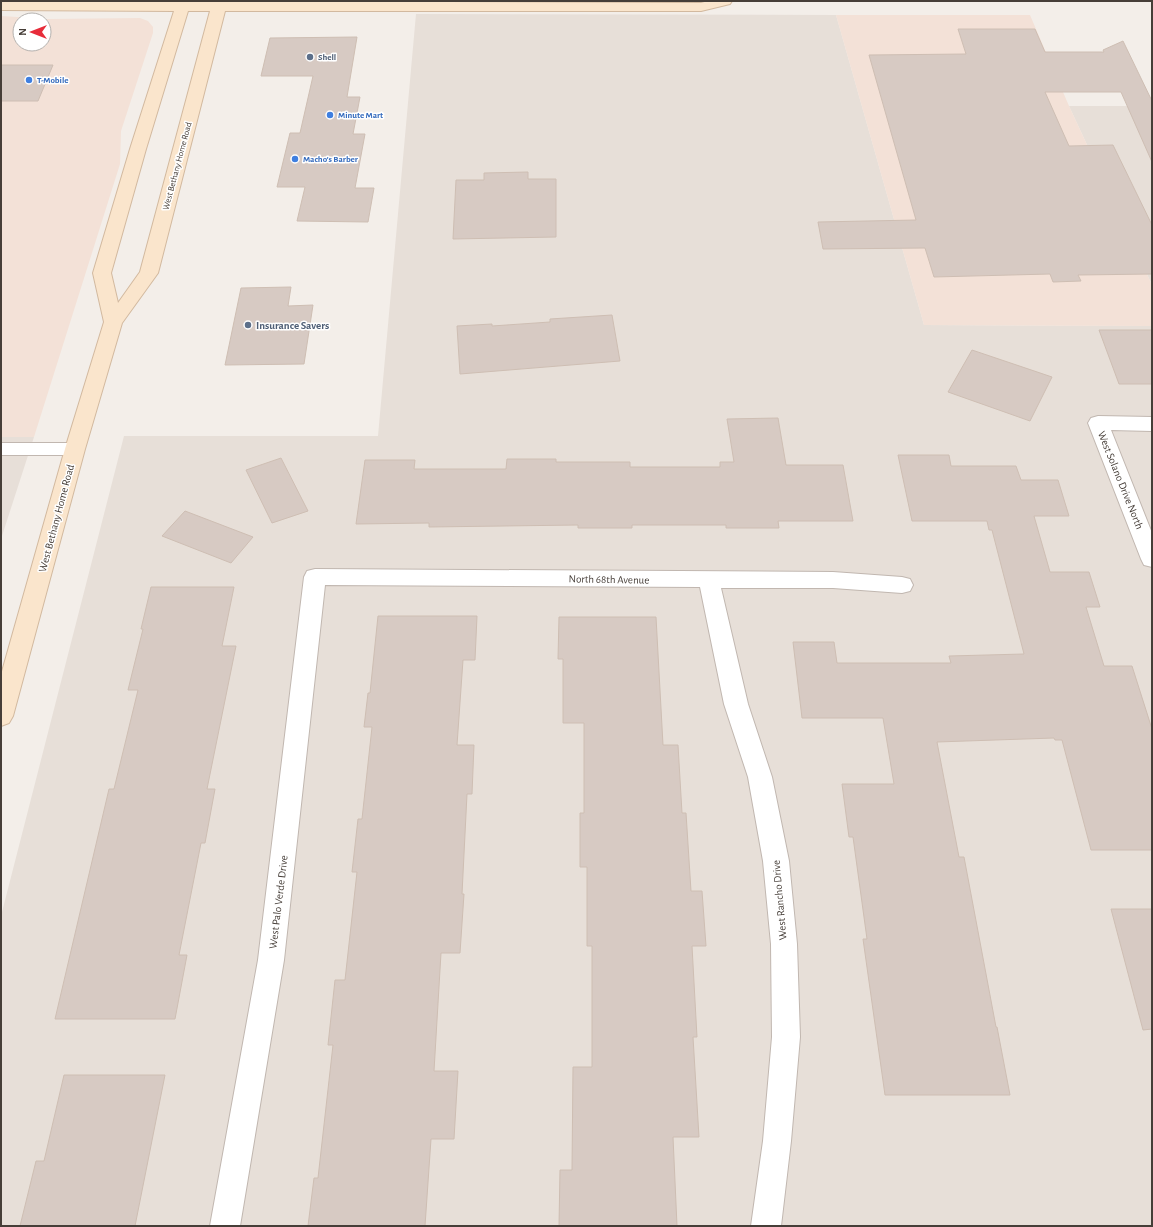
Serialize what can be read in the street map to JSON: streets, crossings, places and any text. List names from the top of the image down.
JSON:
{
  "streets": {
    "main road": ["West Bethany Home Road"],
    "street": [
      "West Solano Drive North",
      "North 68th Avenue",
      "West Rancho Drive",
      "West Palo Verde Drive"
    ]
  },
  "crossings": [
    ["North 68th Avenue", "West Rancho Drive"],
    ["North 68th Avenue", "West Palo Verde Drive"]
  ],
  "places": [
    "Shell",
    "T-Mobile",
    "Minute Mart",
    "Macho's Barber",
    "Insurance Savers"
  ],
  "north": "left"
}
